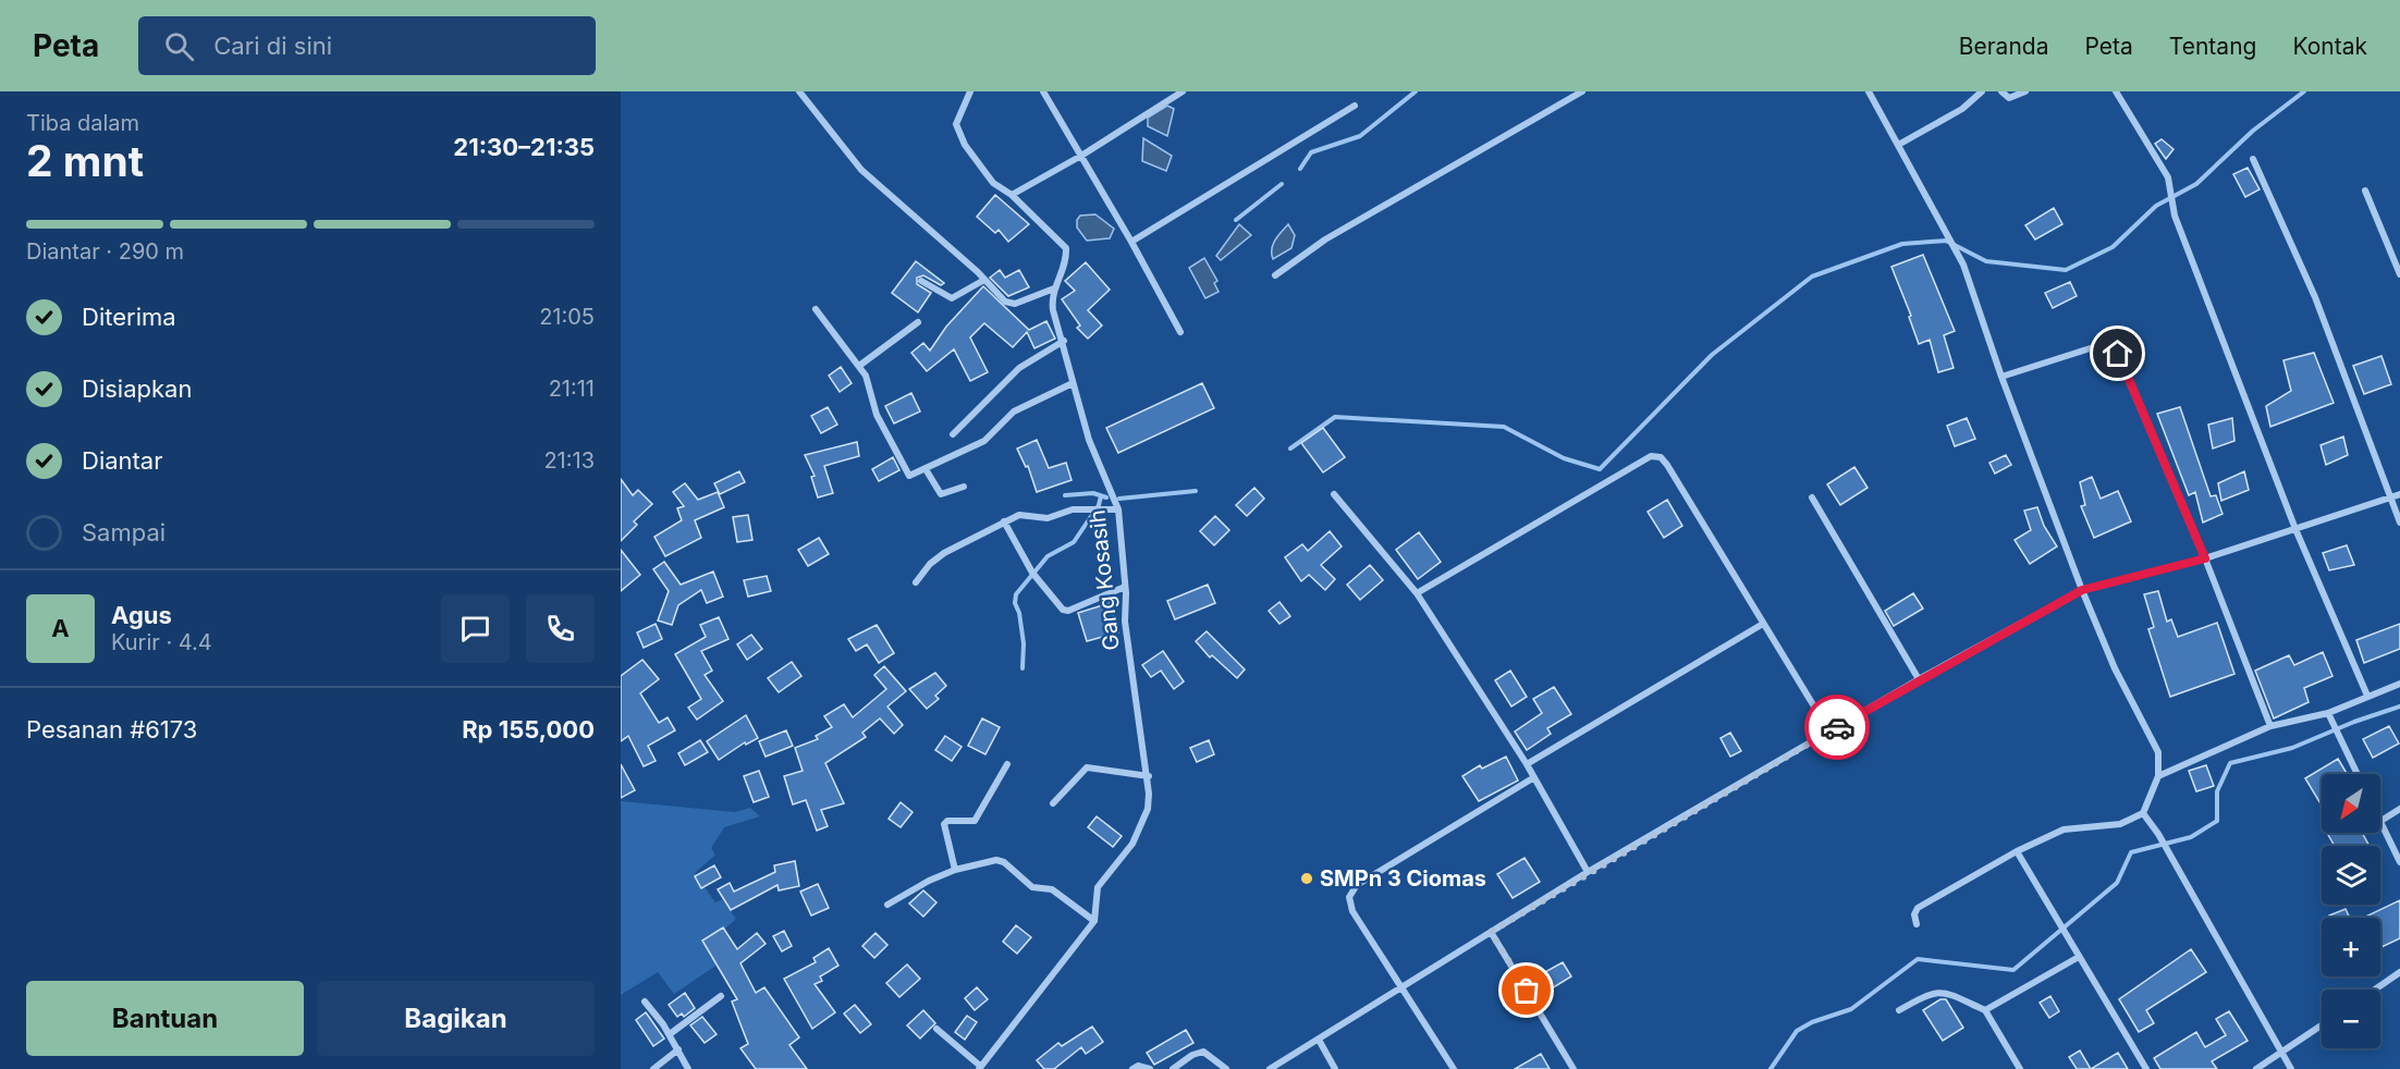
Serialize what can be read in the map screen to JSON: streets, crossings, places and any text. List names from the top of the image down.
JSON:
{
  "streets": {
    "street": ["Gang Kosasih"]
  },
  "places": ["SMPn 3 Ciomas"],
  "north": "bottom left",
  "page": {
    "header": "Peta",
    "search": "Cari di sini",
    "nav": [
      "Beranda",
      "Peta",
      "Tentang",
      "Kontak"
    ],
    "heading": ["2 mnt", "Tiba dalam", "21:30–21:35"],
    "panel": [
      "Agus",
      "Kurir · 4.4",
      "Pesanan #6173",
      "Rp 155,000"
    ],
    "bar": "Diantar · 290 m",
    "list": [
      ["Diterima", "21:05"],
      ["Disiapkan", "21:11"],
      ["Diantar", "21:13"],
      "Sampai"
    ],
    "round": "A",
    "map_buttons": ["+", "−"],
    "buttons": ["Bantuan", "Bagikan"]
  }
}
